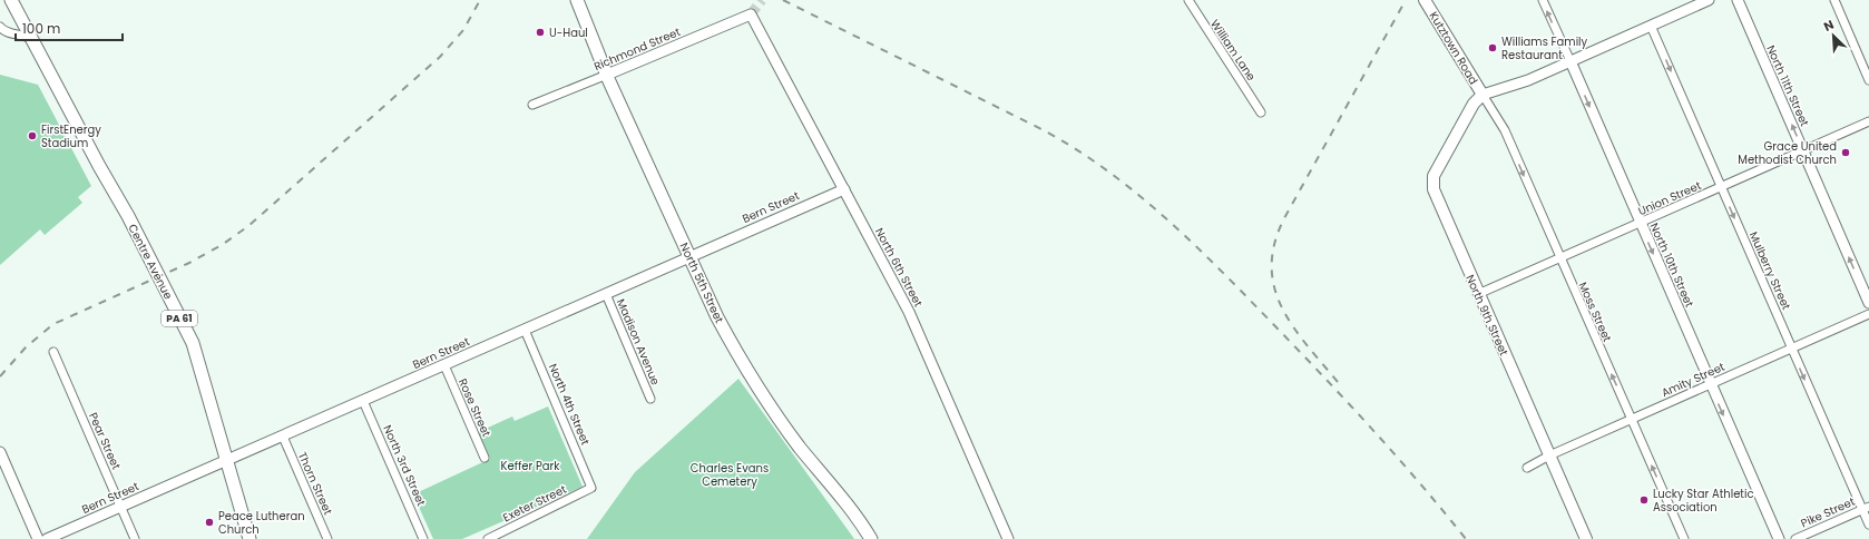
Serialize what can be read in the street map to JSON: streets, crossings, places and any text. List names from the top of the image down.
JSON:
{
  "streets": {
    "main road": [
      "Kutztown Road",
      "Centre Avenue",
      "North 5th Street",
      "North 9th Street",
      "PA 61"
    ],
    "street": [
      "Richmond Street",
      "William Lane",
      "North 11th Street",
      "Union Street",
      "Bern Street",
      "North 10th Street",
      "North 6th Street",
      "Mulberry Street",
      "Moss Street",
      "Madison Avenue",
      "Amity Street",
      "North 4th Street",
      "Rose Street",
      "Pear Street",
      "North 3rd Street",
      "Thorn Street",
      "Exeter Street",
      "Pike Street"
    ]
  },
  "crossings": [
    ["Kutztown Road", "Moss Street"],
    ["Kutztown Road", "North 9th Street"],
    ["Richmond Street", "North 6th Street"],
    ["Richmond Street", "North 5th Street"],
    ["North 11th Street", "Union Street"],
    ["Union Street", "North 10th Street"],
    ["Union Street", "Mulberry Street"],
    ["Union Street", "Moss Street"],
    ["Union Street", "North 9th Street"],
    ["Bern Street", "Centre Avenue"],
    ["Bern Street", "North 6th Street"],
    ["Bern Street", "North 5th Street"],
    ["Bern Street", "Madison Avenue"],
    ["Bern Street", "North 4th Street"],
    ["Bern Street", "Rose Street"],
    ["Bern Street", "Pear Street"],
    ["Bern Street", "North 3rd Street"],
    ["Bern Street", "Thorn Street"],
    ["North 10th Street", "Amity Street"],
    ["Mulberry Street", "Amity Street"],
    ["Mulberry Street", "Pike Street"],
    ["Moss Street", "North 9th Street"],
    ["Moss Street", "Amity Street"],
    ["North 9th Street", "Amity Street"],
    ["North 4th Street", "Exeter Street"]
  ],
  "one_way": ["North 11th Street", "Mulberry Street"],
  "parks": ["Keffer Park", "Charles Evans Cemetery"],
  "places": [
    "U-Haul",
    "Williams Family Restaurant",
    "FirstEnergy Stadium",
    "Grace United Methodist Church",
    "Lucky Star Athletic Association",
    "Peace Lutheran Church"
  ],
  "scale_bar": "100 m",
  "north": "top left"
}
